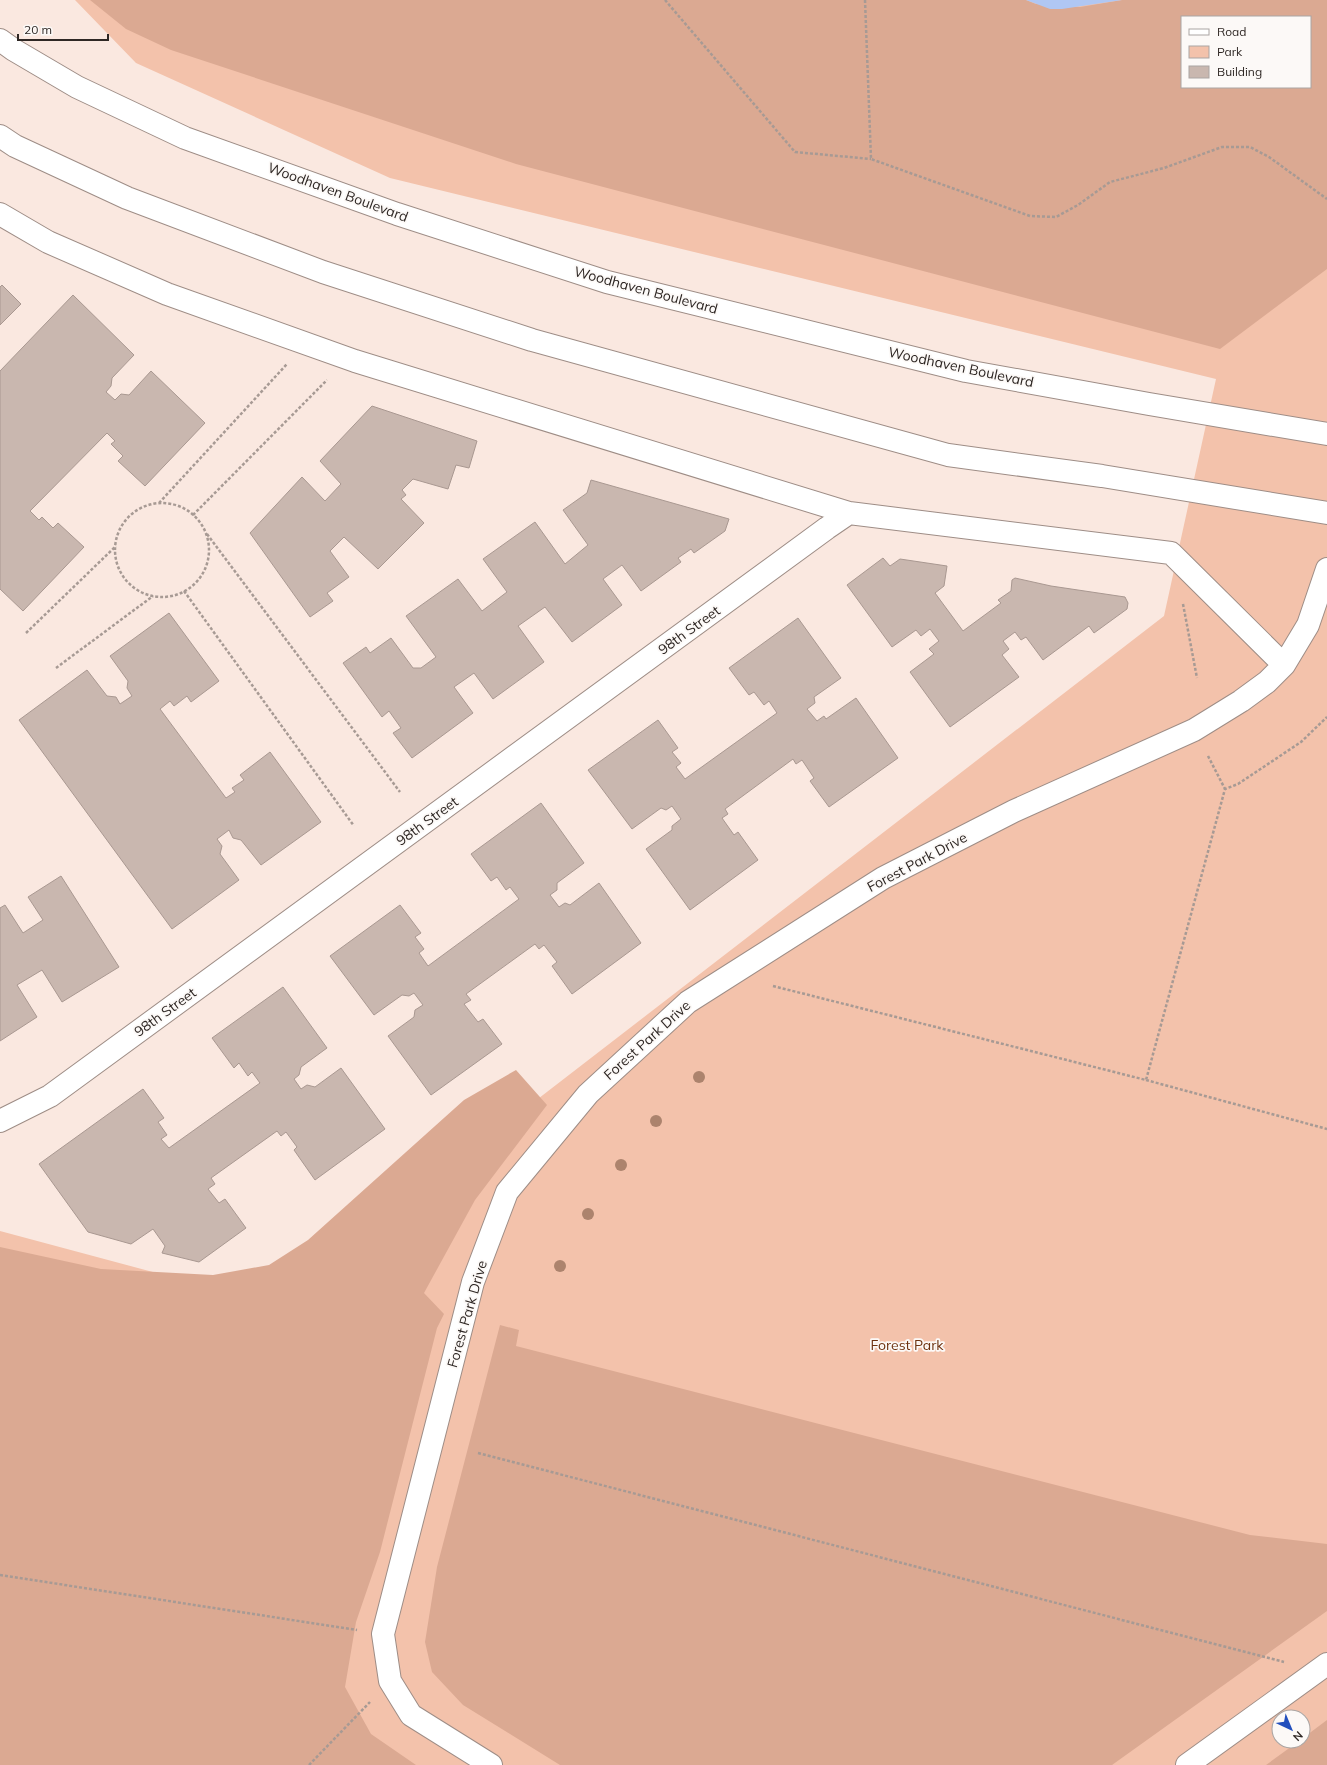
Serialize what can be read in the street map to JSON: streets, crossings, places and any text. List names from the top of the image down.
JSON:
{
  "streets": {
    "street": ["Woodhaven Boulevard", "98th Street", "Forest Park Drive"]
  },
  "parks": ["Forest Park"],
  "legend": ["Road", "Park", "Building"],
  "scale_bar": "20 m",
  "north": "bottom right"
}
